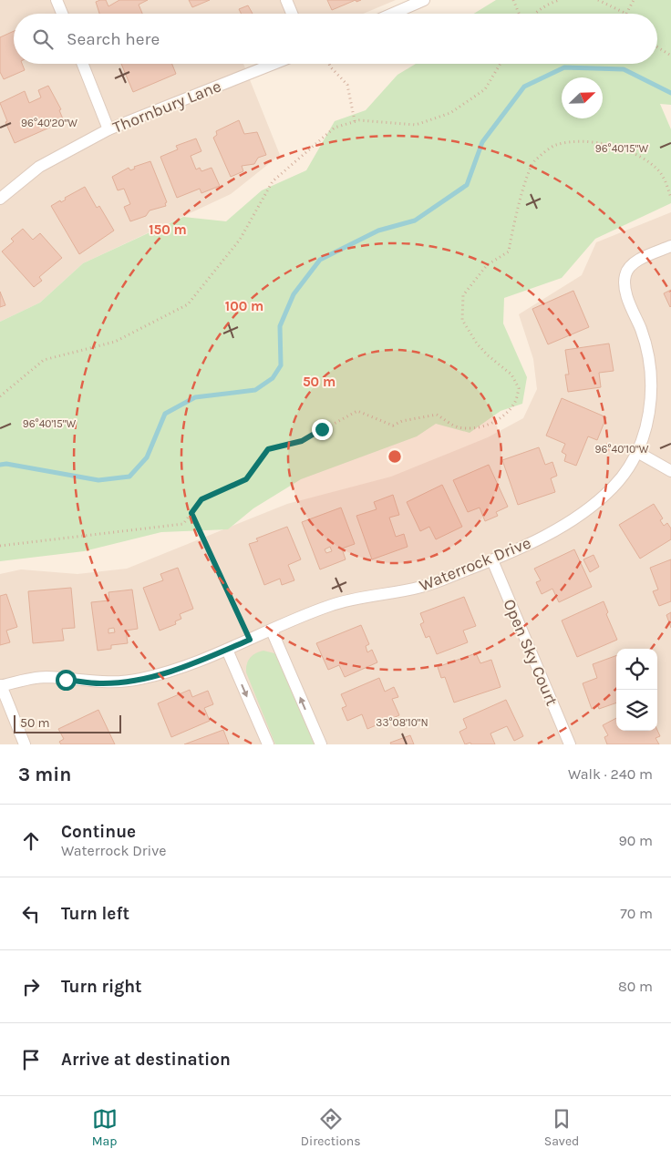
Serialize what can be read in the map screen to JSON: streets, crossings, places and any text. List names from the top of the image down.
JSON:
{
  "streets": {
    "street": ["Thornbury Lane", "Waterrock Drive", "Open Sky Court"]
  },
  "crossings": [
    ["Waterrock Drive", "Open Sky Court"]
  ],
  "scale_bar": "50 m",
  "north": "top right",
  "page": {
    "search": "Search here",
    "scale": "50 m",
    "heading": ["3 min", "Walk · 240 m"],
    "list": [
      ["Continue", "Waterrock Drive", "90 m"],
      ["Turn left", "70 m"],
      ["Turn right", "80 m"],
      "Arrive at destination"
    ],
    "nav": ["Map", "Directions", "Saved"]
  },
  "coordinates": [
    "96°40'20\"W",
    "96°40'15\"W",
    "96°40'10\"W",
    "33°08'10\"N"
  ],
  "rings": ["150 m", "100 m", "50 m"]
}
